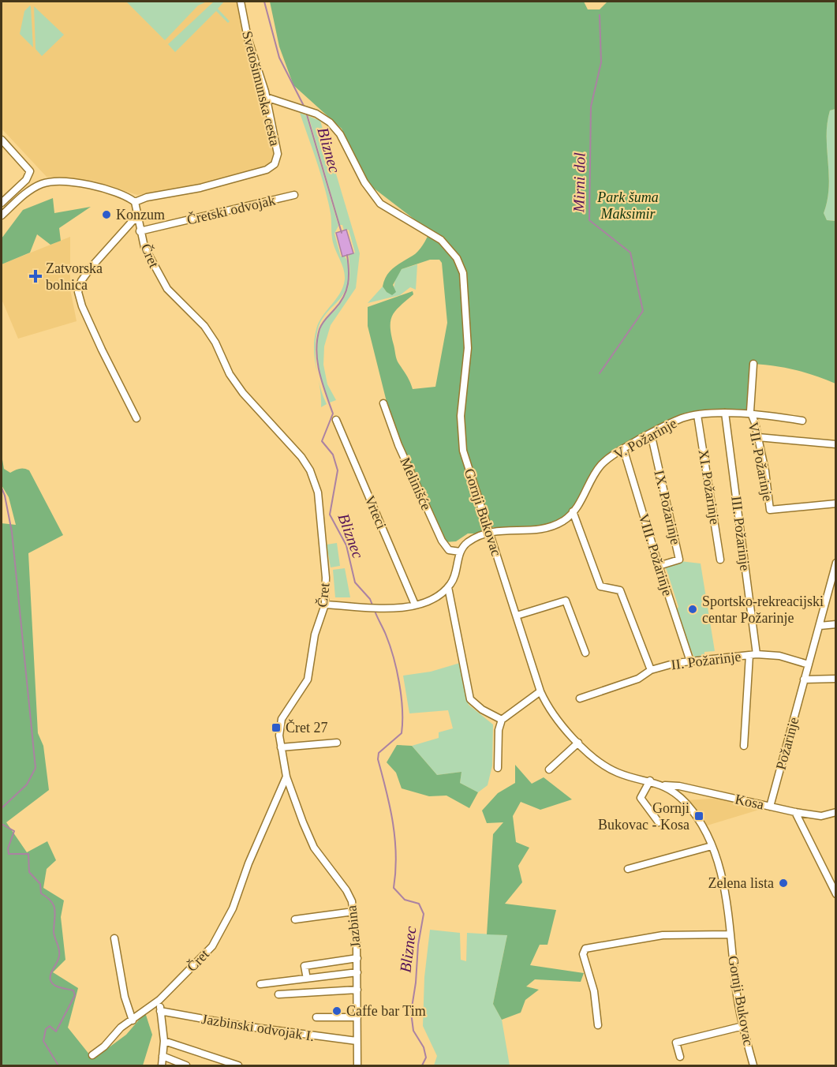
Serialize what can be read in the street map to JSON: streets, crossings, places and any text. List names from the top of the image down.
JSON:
{
  "streets": {
    "street": [
      "Svetošimunska cesta",
      "Čretski odvojak",
      "Čret",
      "V. Požarinje",
      "VII. Požarinje",
      "Melinišće",
      "XI. Požarinje",
      "IX. Požarinje",
      "Vrteci",
      "Gornji Bukovac",
      "III. Požarinje",
      "VIII. Požarinje",
      "II. Požarinje",
      "Požarinje",
      "Kosa",
      "Jazbina",
      "Jazbinski odvojak I."
    ]
  },
  "crossings": [
    ["Svetošimunska cesta", "Čret"],
    ["Svetošimunska cesta", "Gornji Bukovac"],
    ["Čretski odvojak", "Čret"],
    ["Čret", "Jazbina"],
    ["V. Požarinje", "VII. Požarinje"],
    ["V. Požarinje", "XI. Požarinje"],
    ["V. Požarinje", "IX. Požarinje"],
    ["V. Požarinje", "Gornji Bukovac"],
    ["V. Požarinje", "III. Požarinje"],
    ["V. Požarinje", "VIII. Požarinje"],
    ["IX. Požarinje", "VIII. Požarinje"],
    ["Gornji Bukovac", "Kosa"],
    ["III. Požarinje", "II. Požarinje"],
    ["VIII. Požarinje", "II. Požarinje"],
    ["II. Požarinje", "Požarinje"],
    ["Požarinje", "Kosa"],
    ["Jazbina", "Jazbinski odvojak I."]
  ],
  "water": ["Bliznec", "Mirni dol"],
  "parks": ["Park šuma Maksimir"],
  "places": {
    "other": [
      "Konzum",
      "Sportsko-rekreacijski centar Požarinje",
      "Zelena lista",
      "Caffe bar Tim"
    ],
    "health": ["Zatvorska bolnica"],
    "transit": ["Čret 27", "Gornji Bukovac - Kosa"]
  }
}
